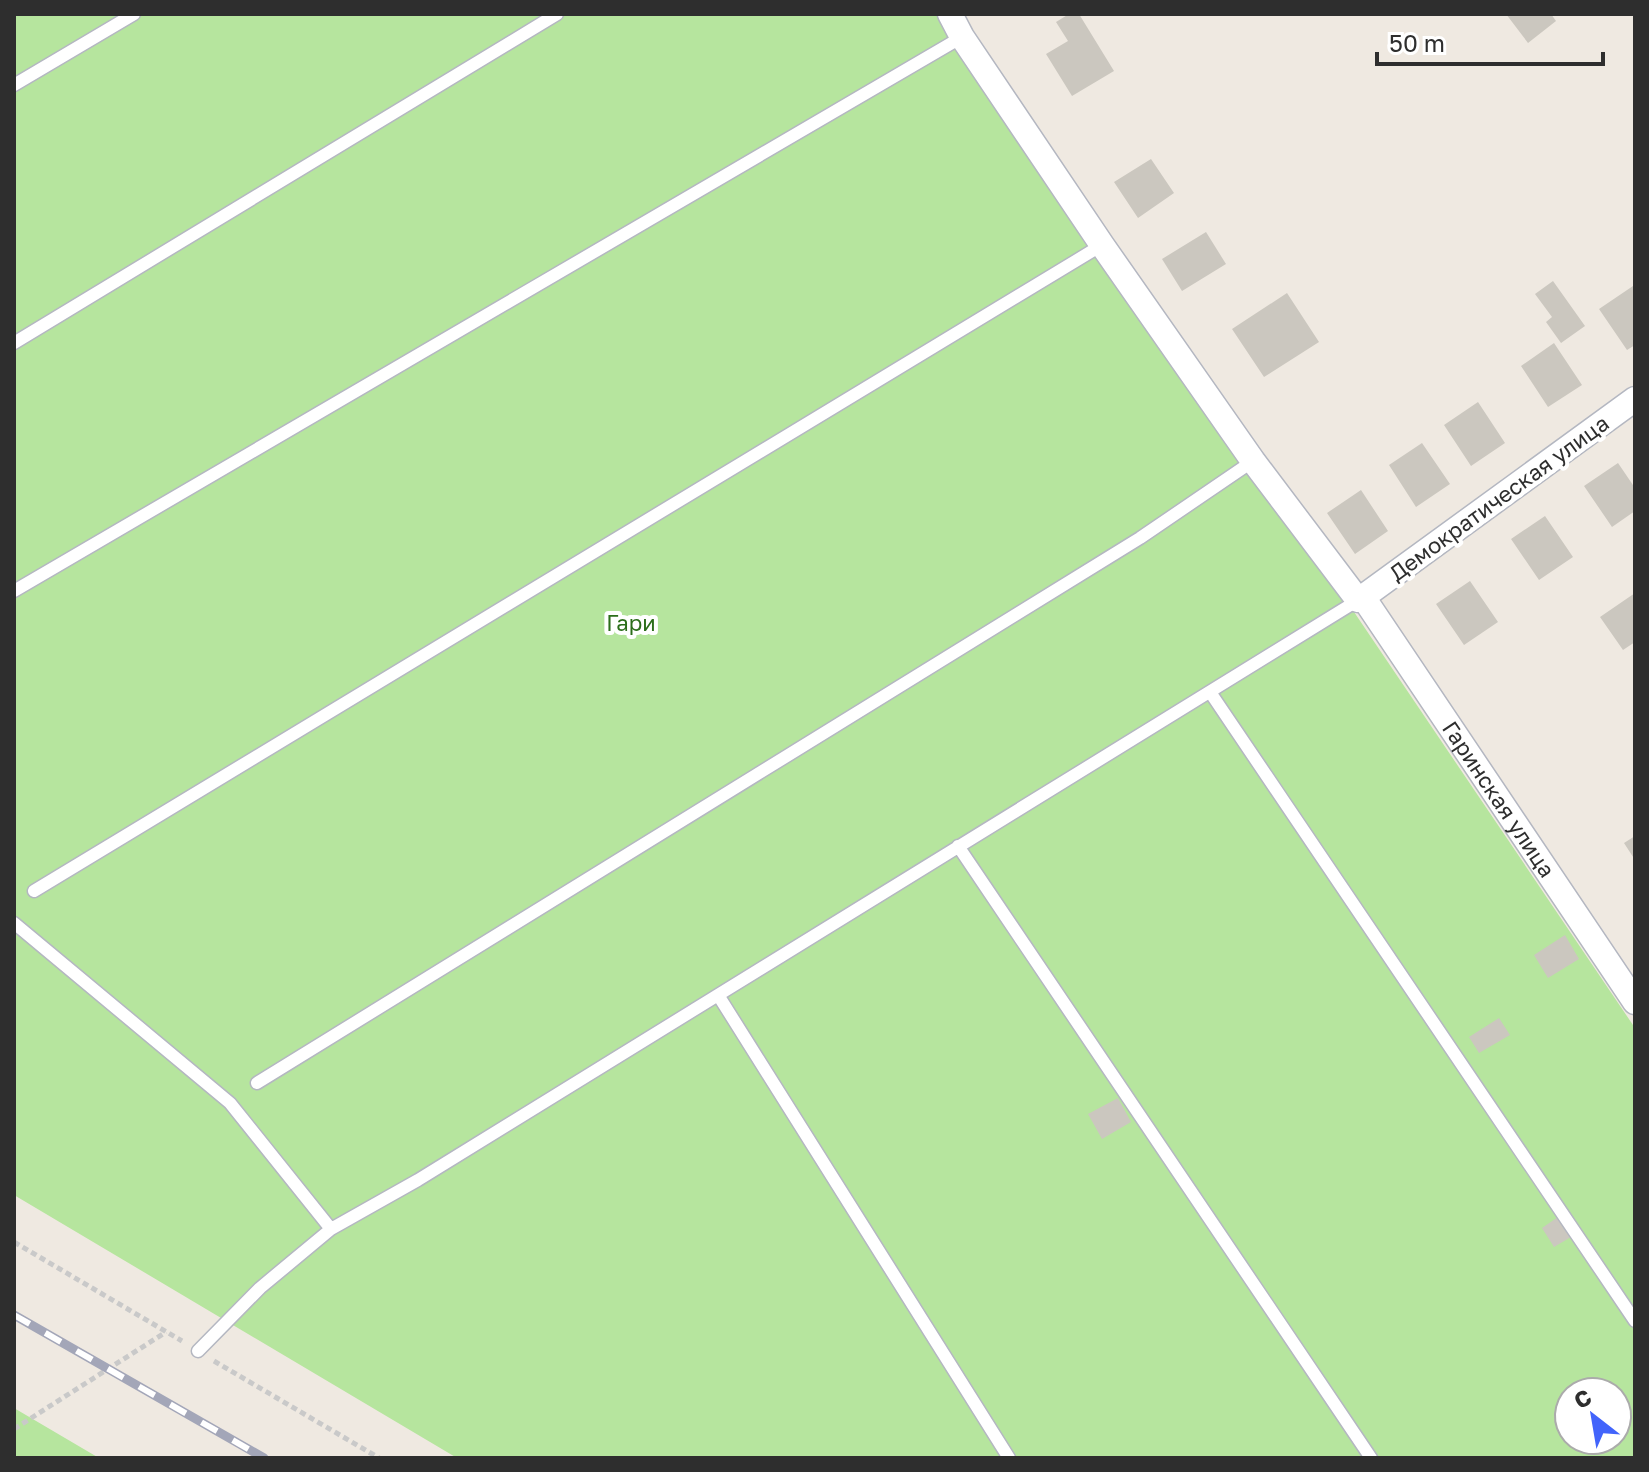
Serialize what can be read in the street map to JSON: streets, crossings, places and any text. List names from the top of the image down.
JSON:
{
  "streets": {
    "street": ["Демократическая улица", "Гаринская улица"]
  },
  "crossings": [
    ["Демократическая улица", "Гаринская улица"]
  ],
  "parks": ["Гари"],
  "scale_bar": "50 m",
  "north": "top left"
}
